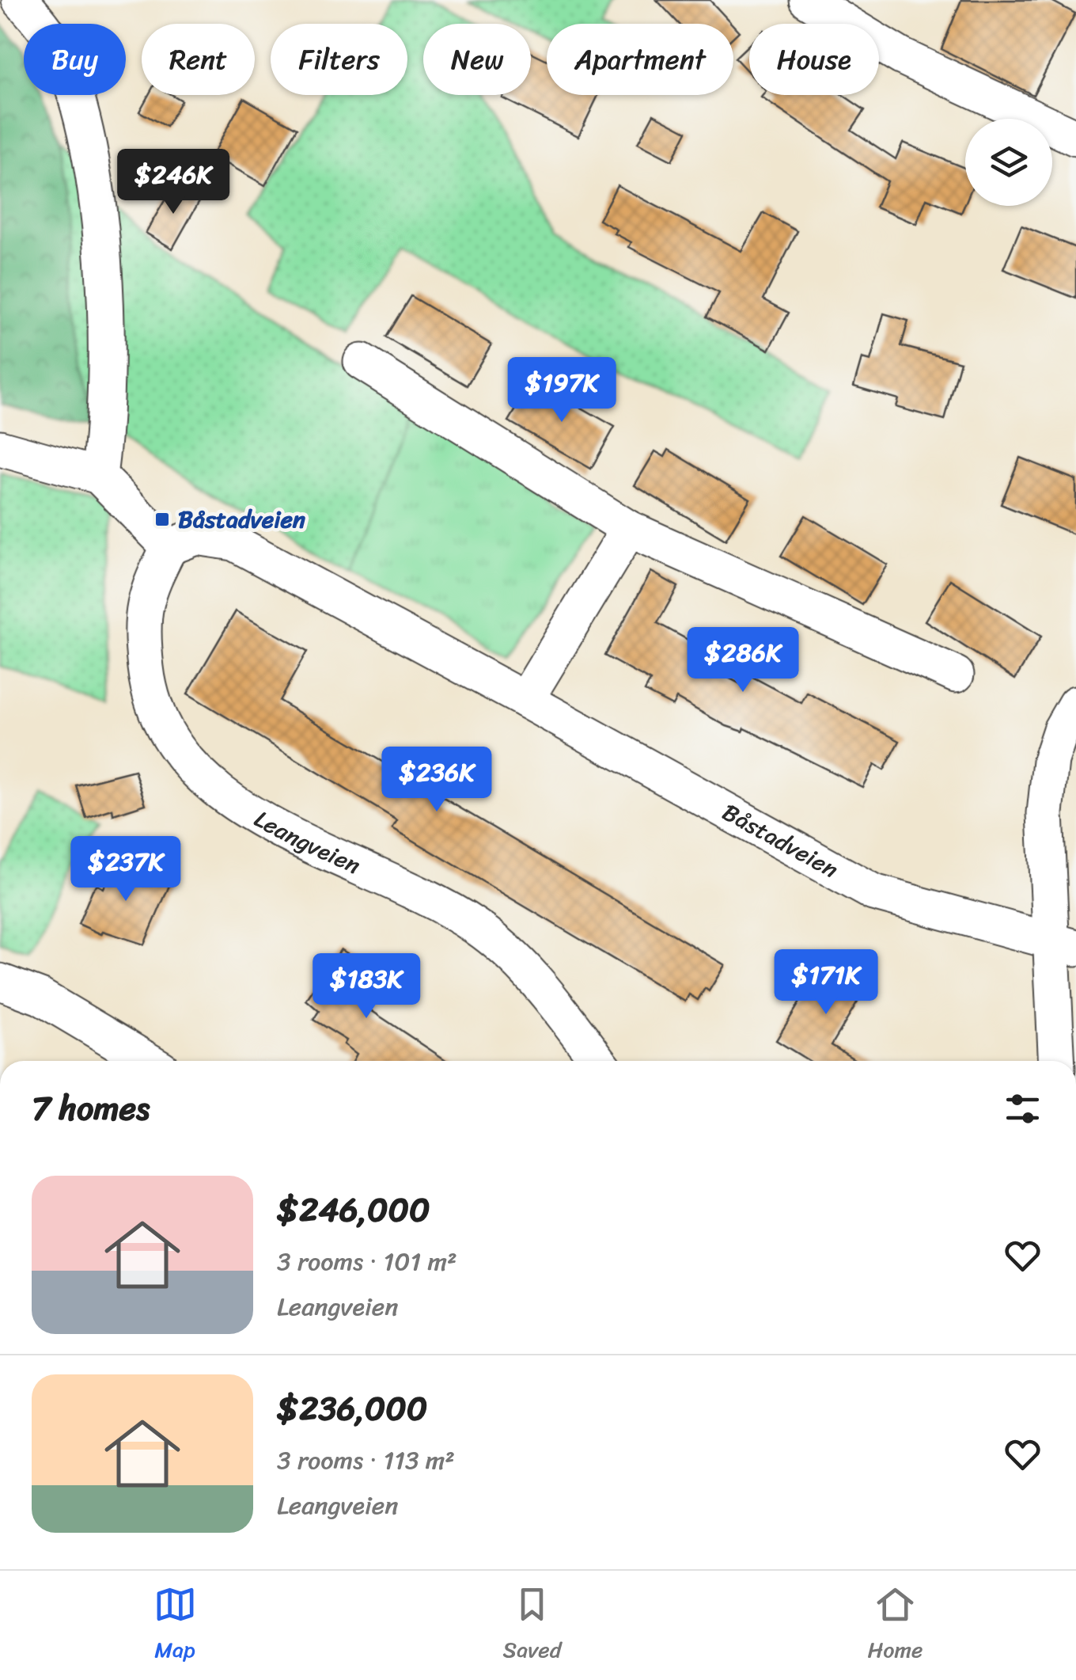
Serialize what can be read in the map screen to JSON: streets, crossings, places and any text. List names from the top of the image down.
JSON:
{
  "streets": {
    "street": ["Leangveien", "Båstadveien"]
  },
  "crossings": [
    ["Leangveien", "Båstadveien"]
  ],
  "places": {
    "transit": ["Båstadveien"]
  },
  "page": {
    "chip": [
      "Buy",
      "Rent",
      "Filters",
      "New",
      "Apartment",
      "House"
    ],
    "price": [
      "$246K",
      "$197K",
      "$286K",
      "$236K",
      "$237K",
      "$171K",
      "$183K"
    ],
    "heading": "7 homes",
    "list": [
      {
        "name": "$246,000",
        "note": "3 rooms · 101 m² · Leangveien"
      },
      {
        "name": "$236,000",
        "note": "3 rooms · 113 m² · Leangveien"
      }
    ],
    "tabs": ["Map", "Saved", "Home"]
  }
}
